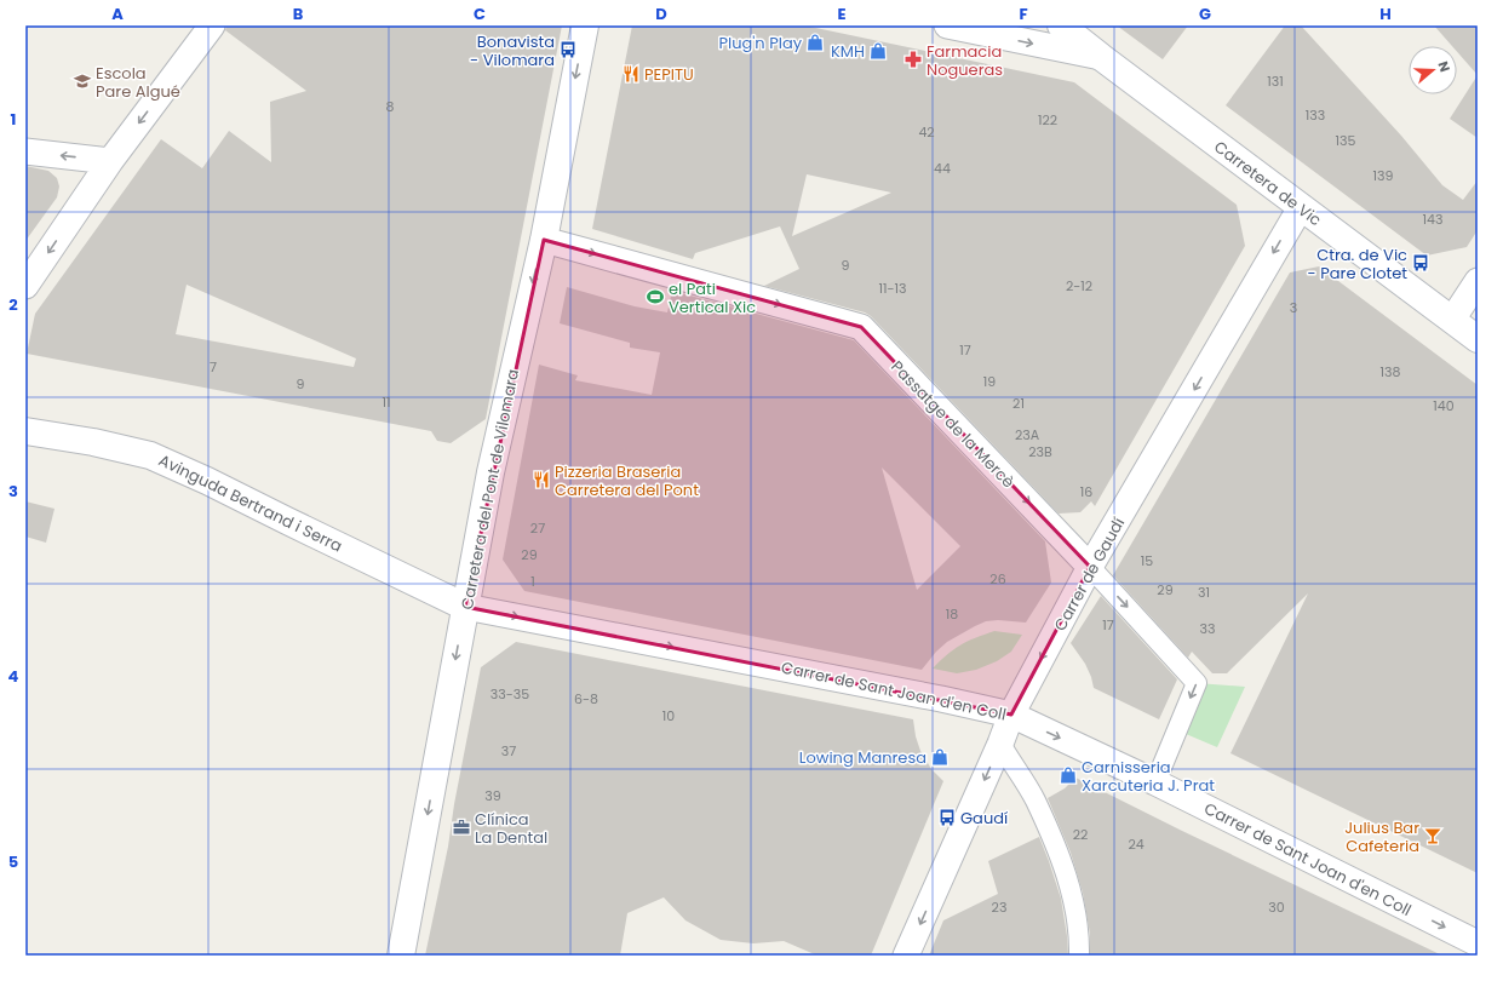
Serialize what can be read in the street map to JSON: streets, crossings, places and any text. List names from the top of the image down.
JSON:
{
  "streets": {
    "street": [
      "Carretera de Vic",
      "Passatge de la Mercè",
      "Carretera del Pont de Vilomara",
      "Avinguda Bertrand i Serra",
      "Carrer de Gaudí",
      "Carrer de Sant Joan d'en Coll"
    ]
  },
  "crossings": [
    ["Carretera de Vic", "Carrer de Gaudí"],
    ["Passatge de la Mercè", "Carretera del Pont de Vilomara"],
    ["Passatge de la Mercè", "Carrer de Gaudí"],
    ["Passatge de la Mercè", "Carrer de Sant Joan d'en Coll"],
    ["Carretera del Pont de Vilomara", "Avinguda Bertrand i Serra"],
    ["Carretera del Pont de Vilomara", "Carrer de Sant Joan d'en Coll"],
    ["Avinguda Bertrand i Serra", "Carrer de Sant Joan d'en Coll"],
    ["Carrer de Gaudí", "Carrer de Sant Joan d'en Coll"]
  ],
  "one_way": [
    "Passatge de la Mercè",
    "Carretera del Pont de Vilomara",
    "Carrer de Gaudí",
    "Carrer de Sant Joan d'en Coll"
  ],
  "places": {
    "shop": [
      "Plug'n Play",
      "KMH",
      "Lowing Manresa",
      "Carnisseria Xarcuteria J. Prat"
    ],
    "bus stop": ["Bonavista - Vilomara", "Ctra. de Vic - Pare Clotet", "Gaudí"],
    "pharmacy": ["Farmacia Nogueras"],
    "restaurant": ["PEPITU", "Pizzeria Braseria Carretera del Pont"],
    "school or university": ["Escola Pare Algué"],
    "sports": ["el Pati Vertical Xic"],
    "office": ["Clínica La Dental"],
    "bar": ["Julius Bar Cafeteria"]
  },
  "house_numbers": [
    "131",
    "8",
    "133",
    "122",
    "42",
    "135",
    "44",
    "139",
    "143",
    "9",
    "2-12",
    "11-13",
    "3",
    "17",
    "7",
    "138",
    "19",
    "9",
    "11",
    "21",
    "140",
    "23A",
    "23B",
    "16",
    "27",
    "29",
    "15",
    "26",
    "1",
    "29",
    "31",
    "18",
    "17",
    "33",
    "33-35",
    "6-8",
    "10",
    "37",
    "39",
    "22",
    "24",
    "23",
    "30"
  ],
  "north": "right",
  "grid": {
    "columns": [
      "A",
      "B",
      "C",
      "D",
      "E",
      "F",
      "G",
      "H"
    ],
    "rows": [
      "1",
      "2",
      "3",
      "4",
      "5"
    ]
  }
}
